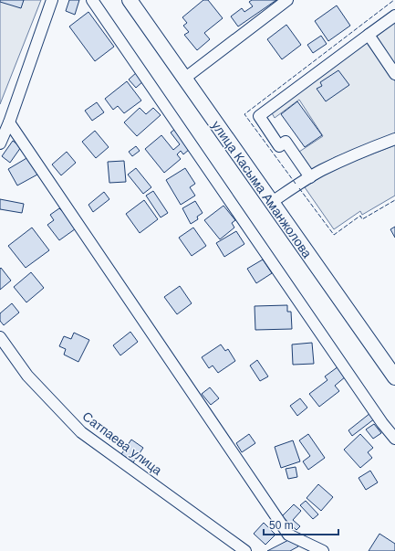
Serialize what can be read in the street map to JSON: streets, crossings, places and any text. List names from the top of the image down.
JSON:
{
  "streets": {
    "main road": ["улица Касыма Аманжолова"],
    "street": ["Сатпаева улица"]
  },
  "scale_bar": "50 m"
}
